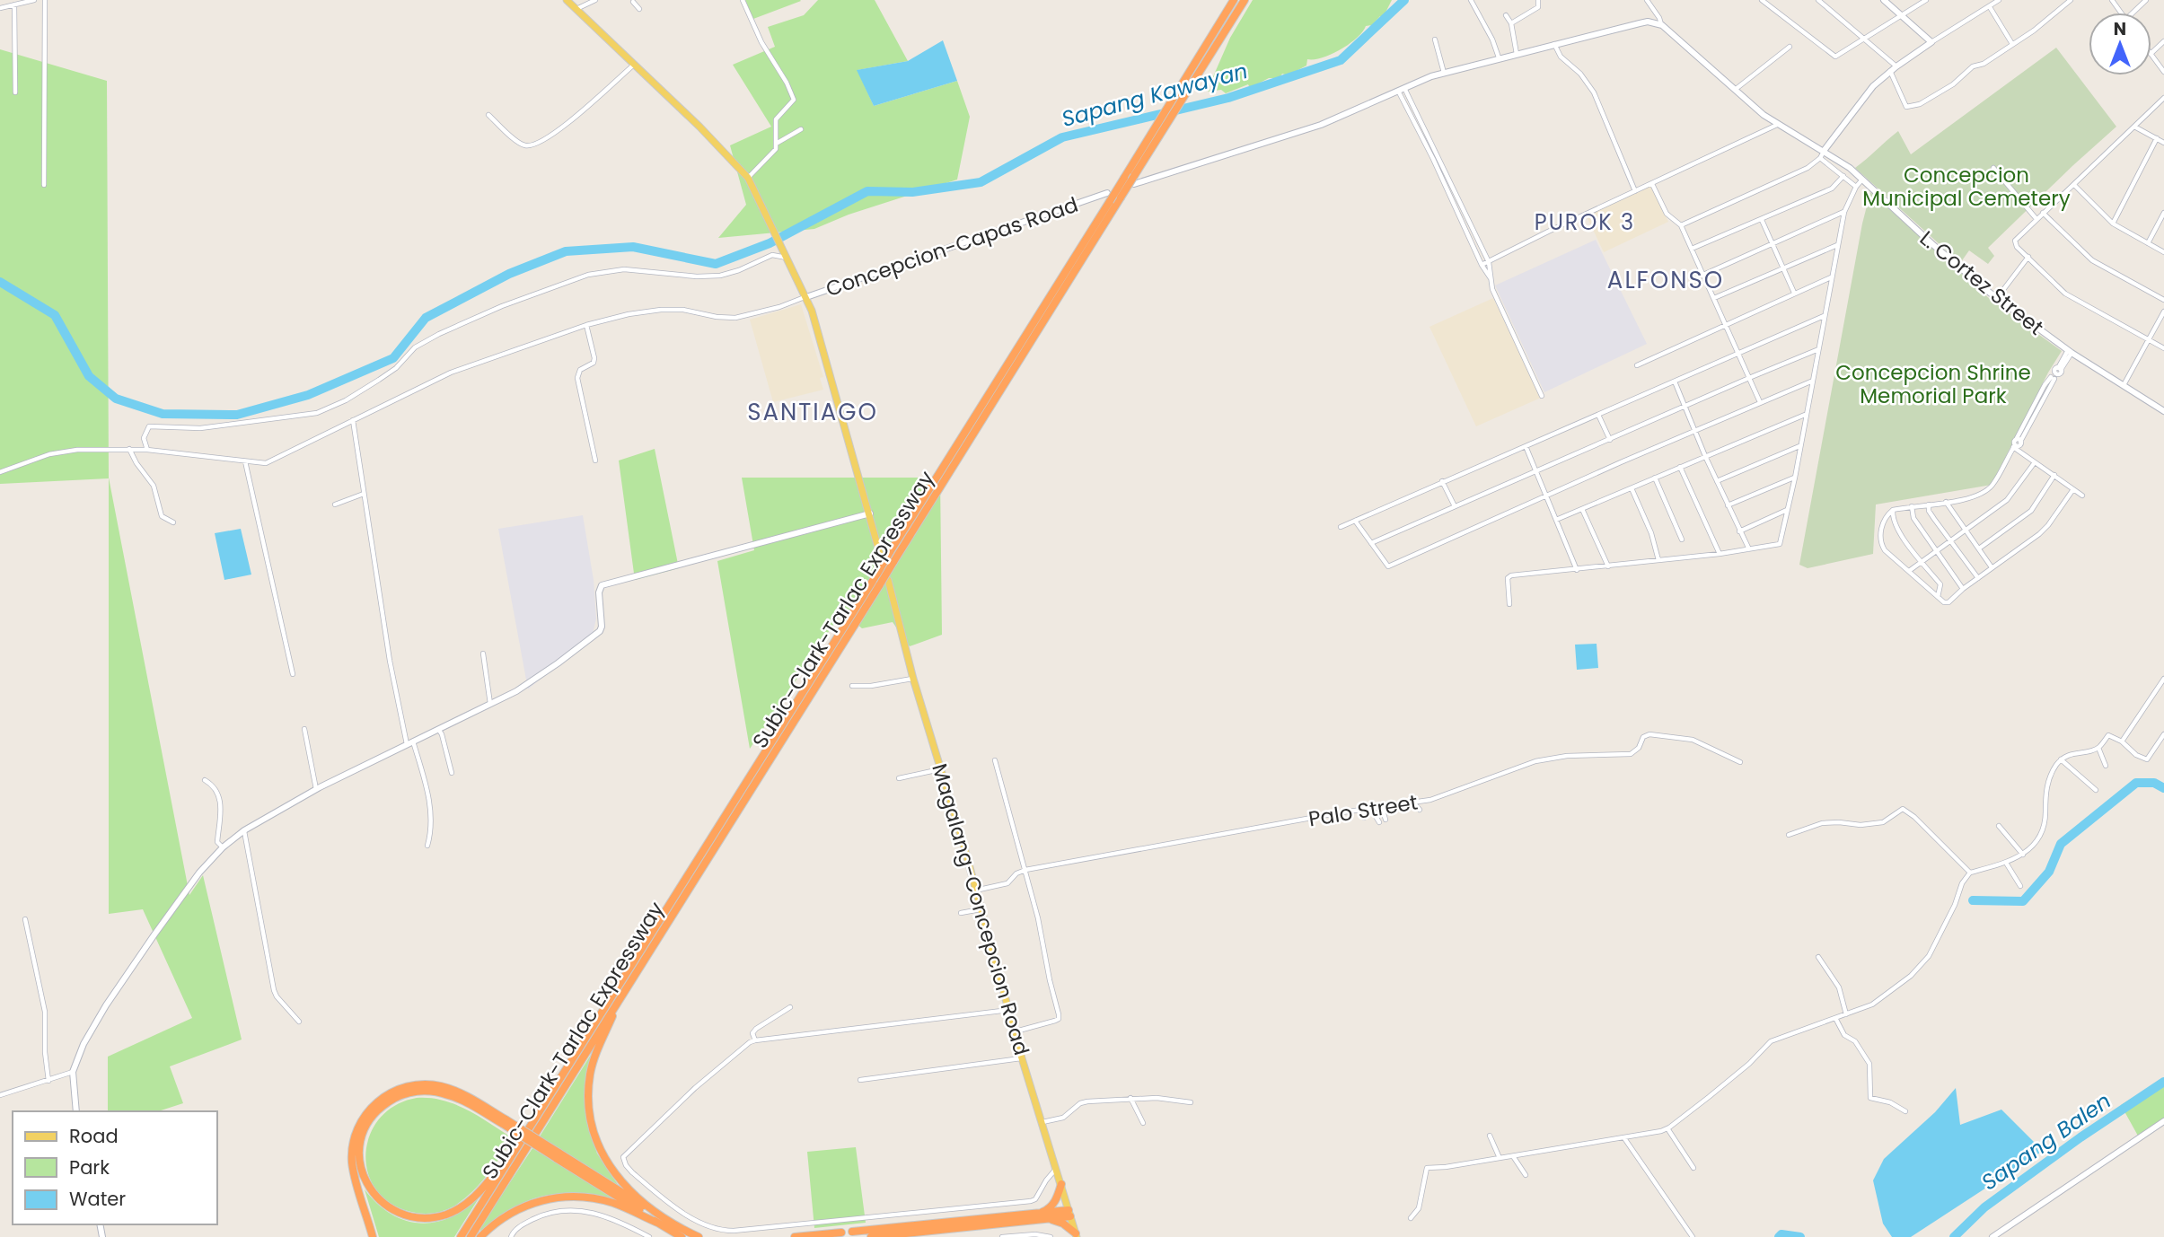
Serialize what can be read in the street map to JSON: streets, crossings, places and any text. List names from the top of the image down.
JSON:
{
  "streets": {
    "highway": ["Subic-Clark-Tarlac Expressway"],
    "main road": ["Concepcion-Capas Road", "Magalang-Concepcion Road"],
    "street": ["L. Cortez Street", "Palo Street"]
  },
  "crossings": [
    ["Concepcion-Capas Road", "Subic-Clark-Tarlac Expressway"],
    ["Palo Street", "Magalang-Concepcion Road"]
  ],
  "districts": ["PUROK 3", "ALFONSO", "SANTIAGO"],
  "water": ["Sapang Kawayan", "Sapang Balen"],
  "parks": ["Concepcion Municipal Cemetery", "Concepcion Shrine Memorial Park"],
  "legend": ["Road", "Park", "Water"],
  "north": "top"
}
